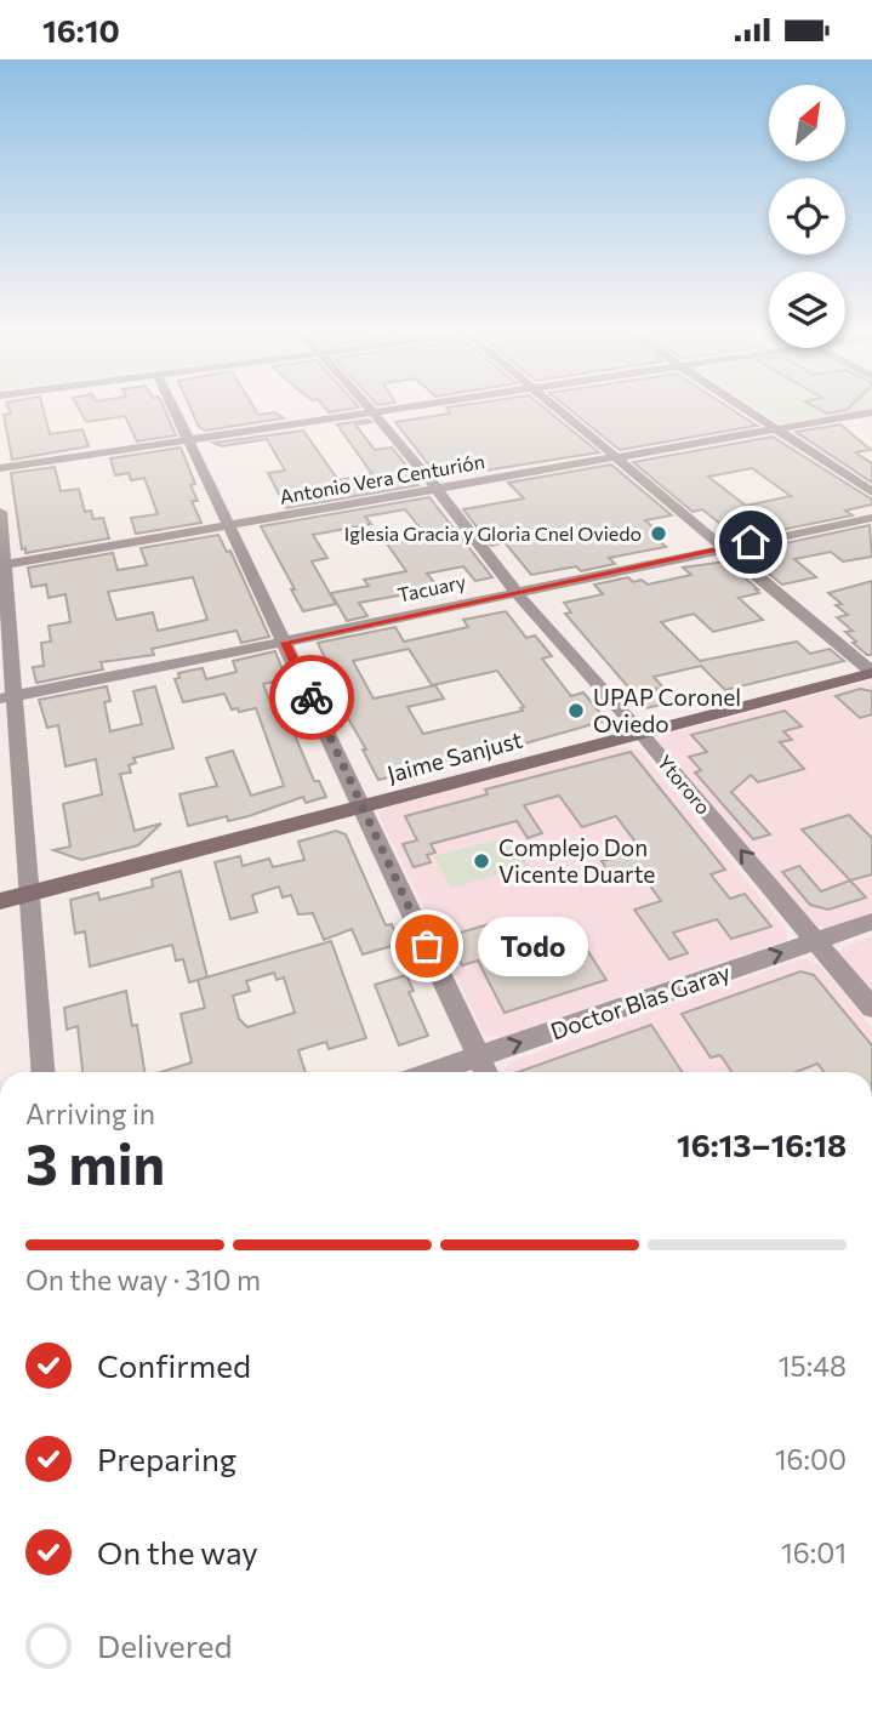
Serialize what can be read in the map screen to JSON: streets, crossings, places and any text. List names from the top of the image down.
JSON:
{
  "streets": {
    "main road": ["Jaime Sanjust"],
    "street": [
      "Antonio Vera Centurión",
      "Tacuary",
      "Ytororo",
      "Doctor Blas Garay"
    ]
  },
  "crossings": [
    ["Antonio Vera Centurión", "Ytororo"],
    ["Tacuary", "Ytororo"],
    ["Jaime Sanjust", "Ytororo"],
    ["Ytororo", "Doctor Blas Garay"]
  ],
  "one_way": ["Doctor Blas Garay"],
  "places": [
    "Iglesia Gracia y Gloria Cnel Oviedo",
    "UPAP Coronel Oviedo",
    "Complejo Don Vicente Duarte",
    "Todo"
  ],
  "north": "top right",
  "page": {
    "status": "16:10",
    "bubble": "Todo",
    "heading": ["3 min", "Arriving in", "16:13–16:18"],
    "bar": "On the way · 310 m",
    "list": [
      ["Confirmed", "15:48"],
      ["Preparing", "16:00"],
      ["On the way", "16:01"],
      "Delivered"
    ]
  }
}
